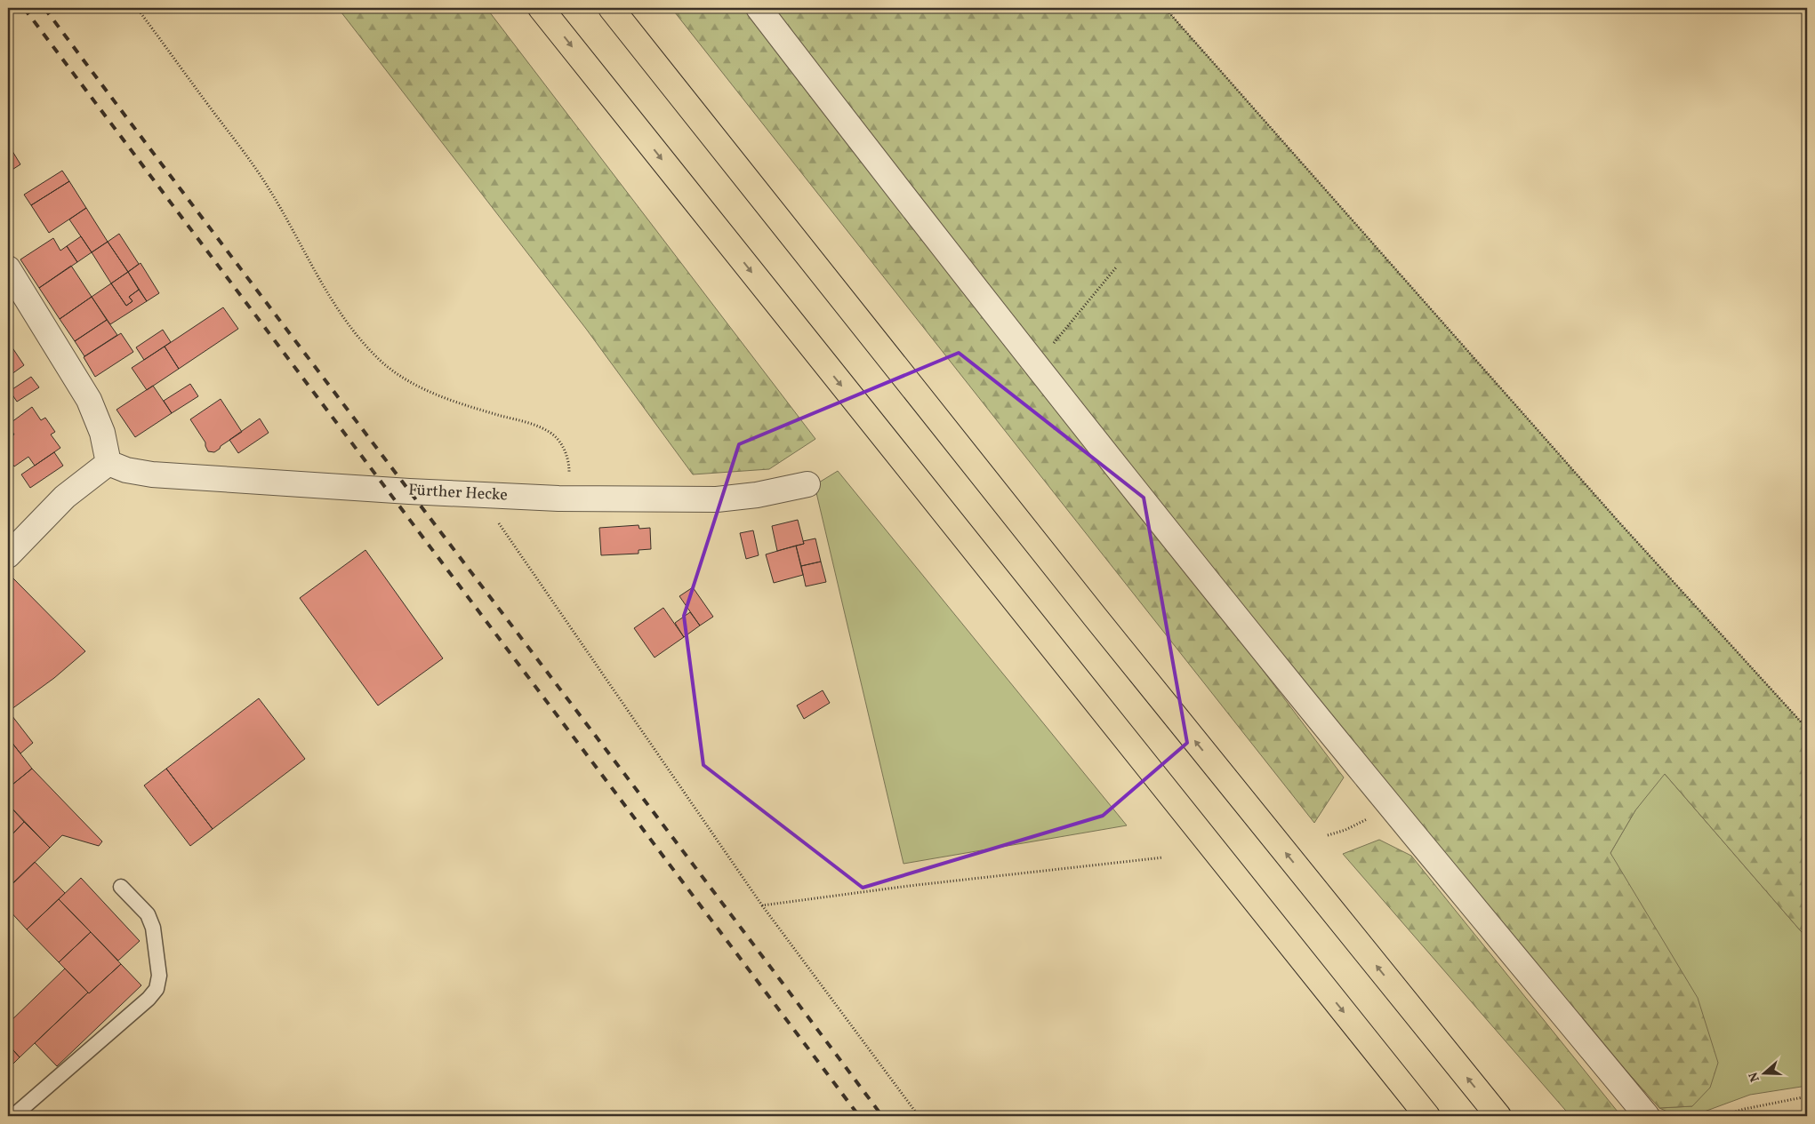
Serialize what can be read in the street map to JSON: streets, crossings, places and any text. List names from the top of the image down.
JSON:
{
  "streets": {
    "street": ["Fürther Hecke"]
  },
  "north": "left"
}
